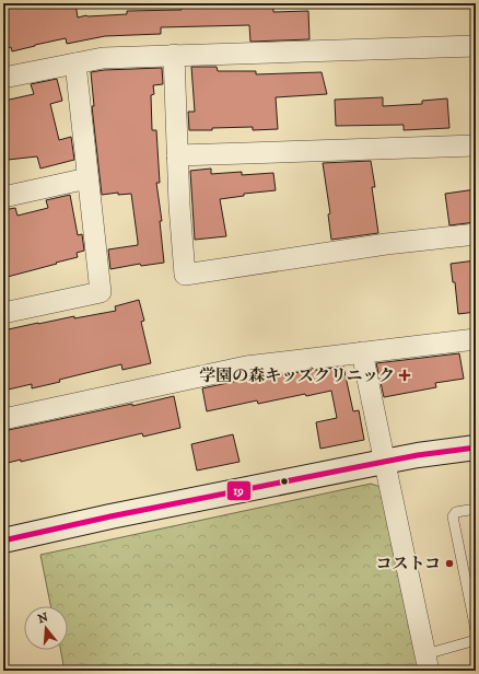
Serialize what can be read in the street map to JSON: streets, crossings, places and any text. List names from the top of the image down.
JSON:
{
  "places": {
    "health": ["学園の森キッズクリニック"],
    "other": ["コストコ"]
  },
  "lines": ["transit line 19"],
  "north": "top"
}
